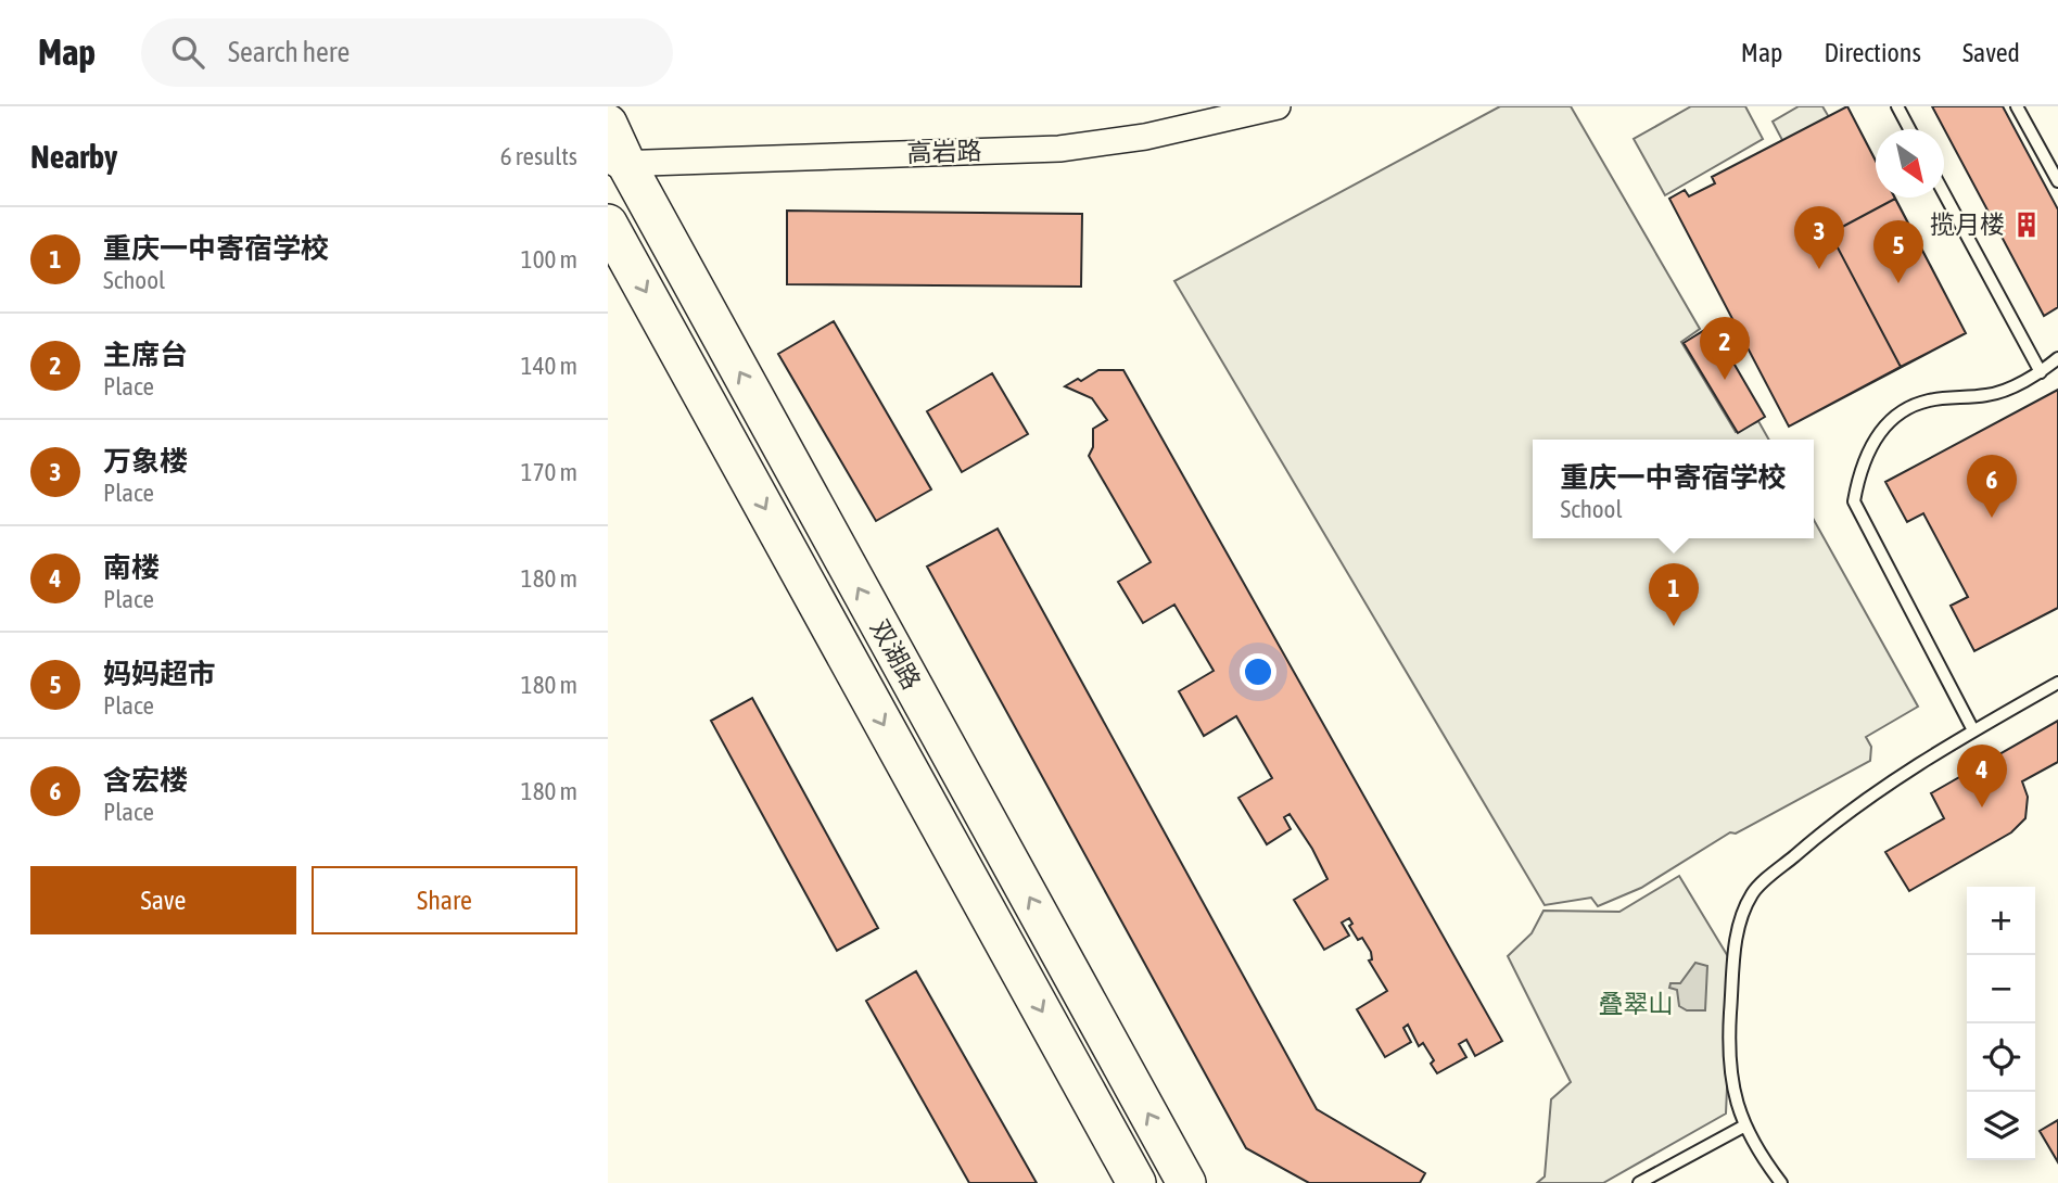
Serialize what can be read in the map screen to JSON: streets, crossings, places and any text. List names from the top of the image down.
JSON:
{
  "streets": {
    "main road": ["双湖路"],
    "street": ["高岩路"]
  },
  "crossings": [
    ["高岩路", "双湖路"]
  ],
  "parks": ["叠翠山"],
  "places": {
    "building": ["揽月楼"]
  },
  "north": "bottom right",
  "page": {
    "header": "Map",
    "search": "Search here",
    "nav": ["Map", "Directions", "Saved"],
    "heading": ["Nearby", "6 results"],
    "list": [
      {
        "mark": "1",
        "name": "重庆一中寄宿学校",
        "note": "School",
        "value": "100 m"
      },
      {
        "mark": "2",
        "name": "主席台",
        "note": "Place",
        "value": "140 m"
      },
      {
        "mark": "3",
        "name": "万象楼",
        "note": "Place",
        "value": "170 m"
      },
      {
        "mark": "4",
        "name": "南楼",
        "note": "Place",
        "value": "180 m"
      },
      {
        "mark": "5",
        "name": "妈妈超市",
        "note": "Place",
        "value": "180 m"
      },
      {
        "mark": "6",
        "name": "含宏楼",
        "note": "Place",
        "value": "180 m"
      }
    ],
    "pins": [
      "3",
      "5",
      "2",
      "6",
      "1",
      "4"
    ],
    "popup": ["重庆一中寄宿学校", "School"],
    "buttons": ["Save", "Share"],
    "map_buttons": ["+", "−"]
  }
}
